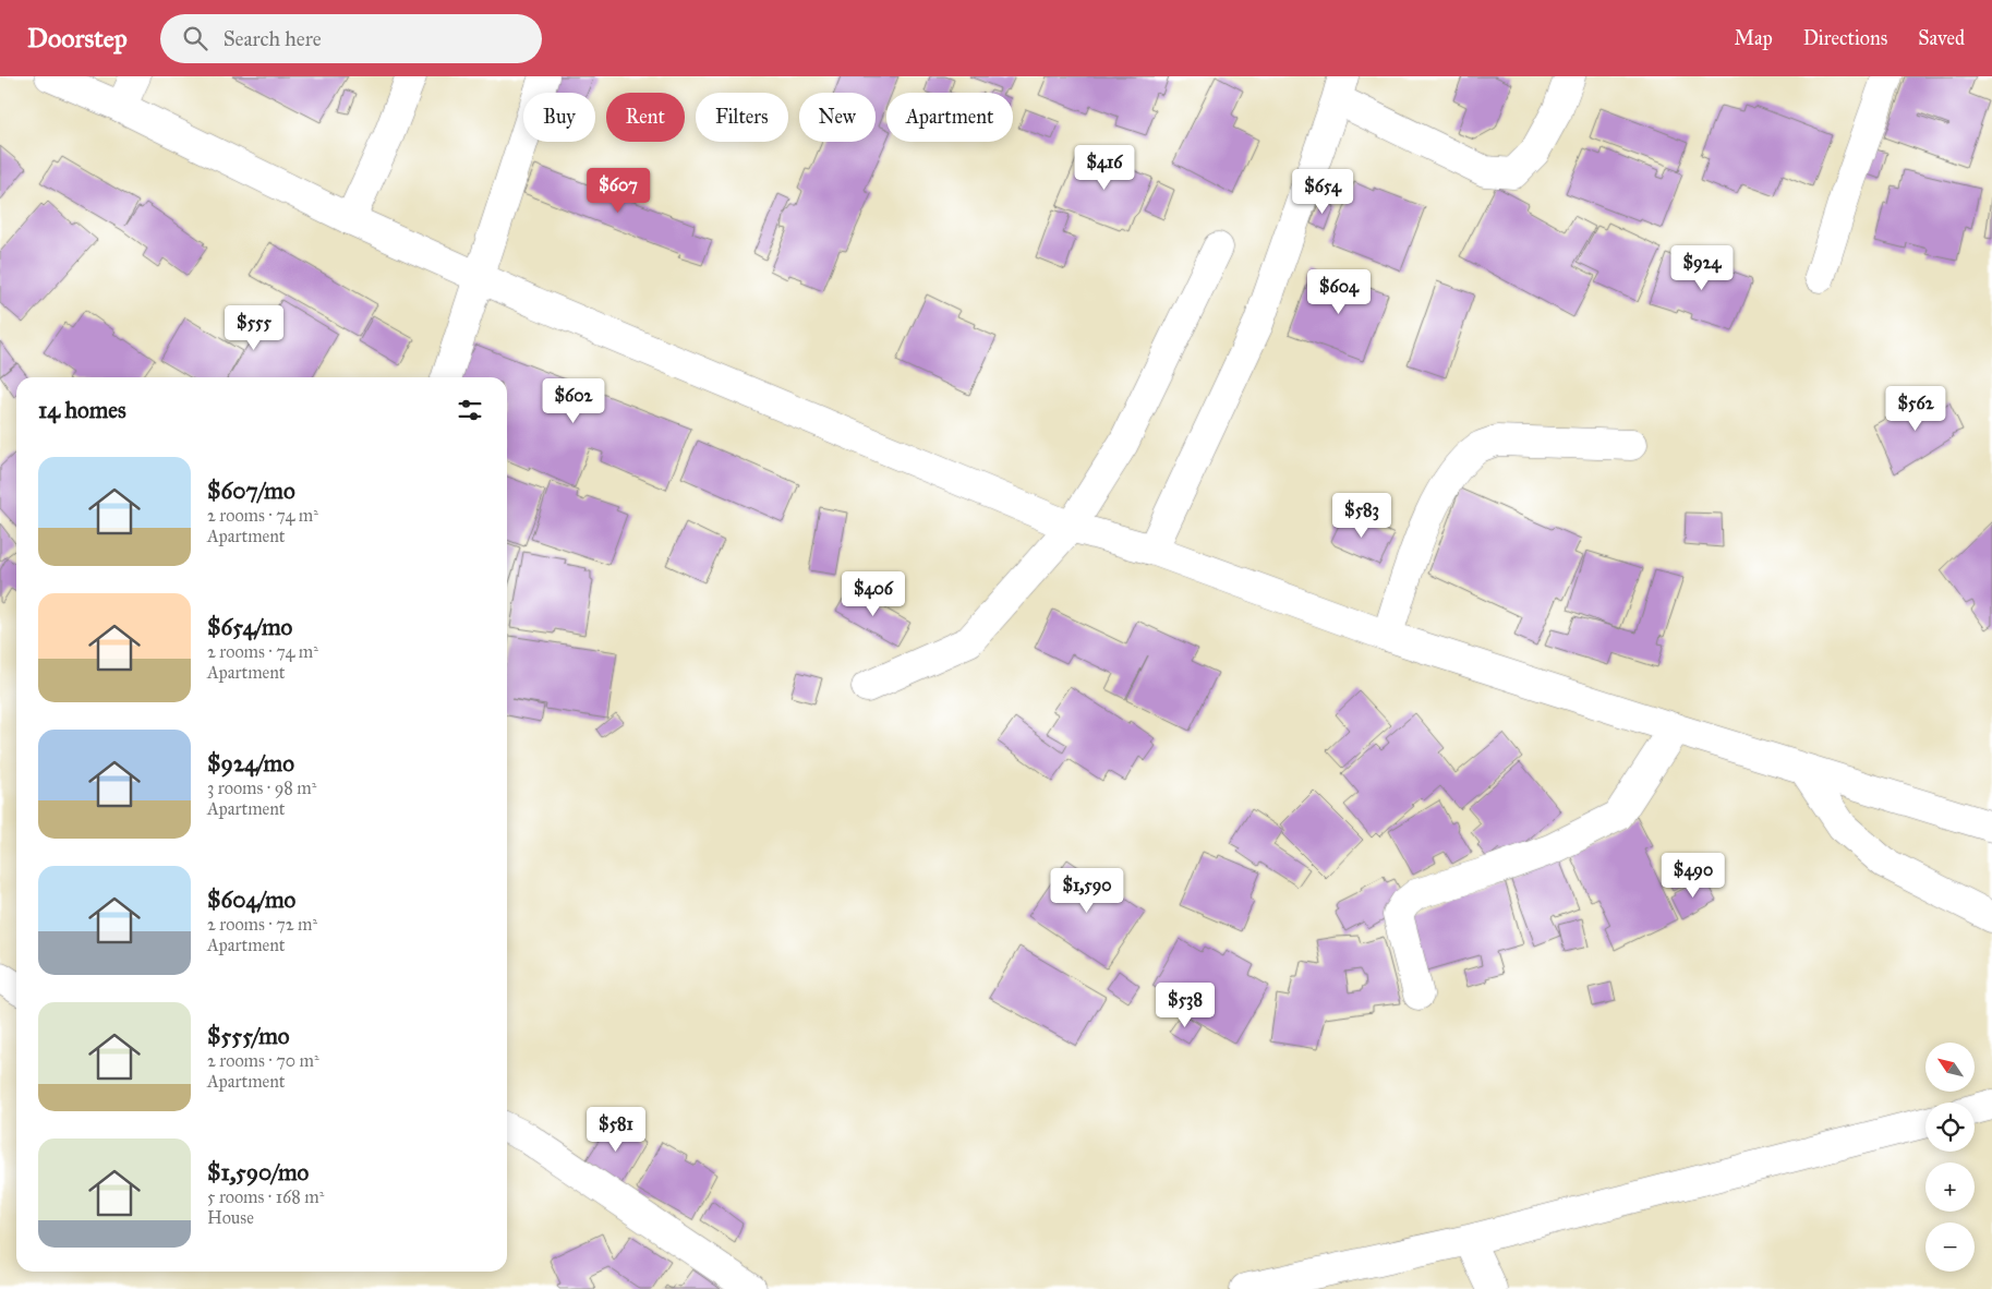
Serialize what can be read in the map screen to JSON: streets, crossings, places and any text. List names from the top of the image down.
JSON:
{
  "north": "top left",
  "page": {
    "header": "Doorstep",
    "search": "Search here",
    "nav": ["Map", "Directions", "Saved"],
    "chip": [
      "Buy",
      "Rent",
      "Filters",
      "New",
      "Apartment"
    ],
    "price": [
      "$416",
      "$607",
      "$654",
      "$924",
      "$604",
      "$555",
      "$602",
      "$562",
      "$583",
      "$406",
      "$490",
      "$1,590",
      "$538",
      "$581"
    ],
    "heading": "14 homes",
    "list": [
      {
        "name": "$607/mo",
        "note": "2 rooms · 74 m² · Apartment"
      },
      {
        "name": "$654/mo",
        "note": "2 rooms · 74 m² · Apartment"
      },
      {
        "name": "$924/mo",
        "note": "3 rooms · 98 m² · Apartment"
      },
      {
        "name": "$604/mo",
        "note": "2 rooms · 72 m² · Apartment"
      },
      {
        "name": "$555/mo",
        "note": "2 rooms · 70 m² · Apartment"
      },
      {
        "name": "$1,590/mo",
        "note": "5 rooms · 168 m² · House"
      }
    ],
    "map_buttons": ["+", "−"]
  }
}
